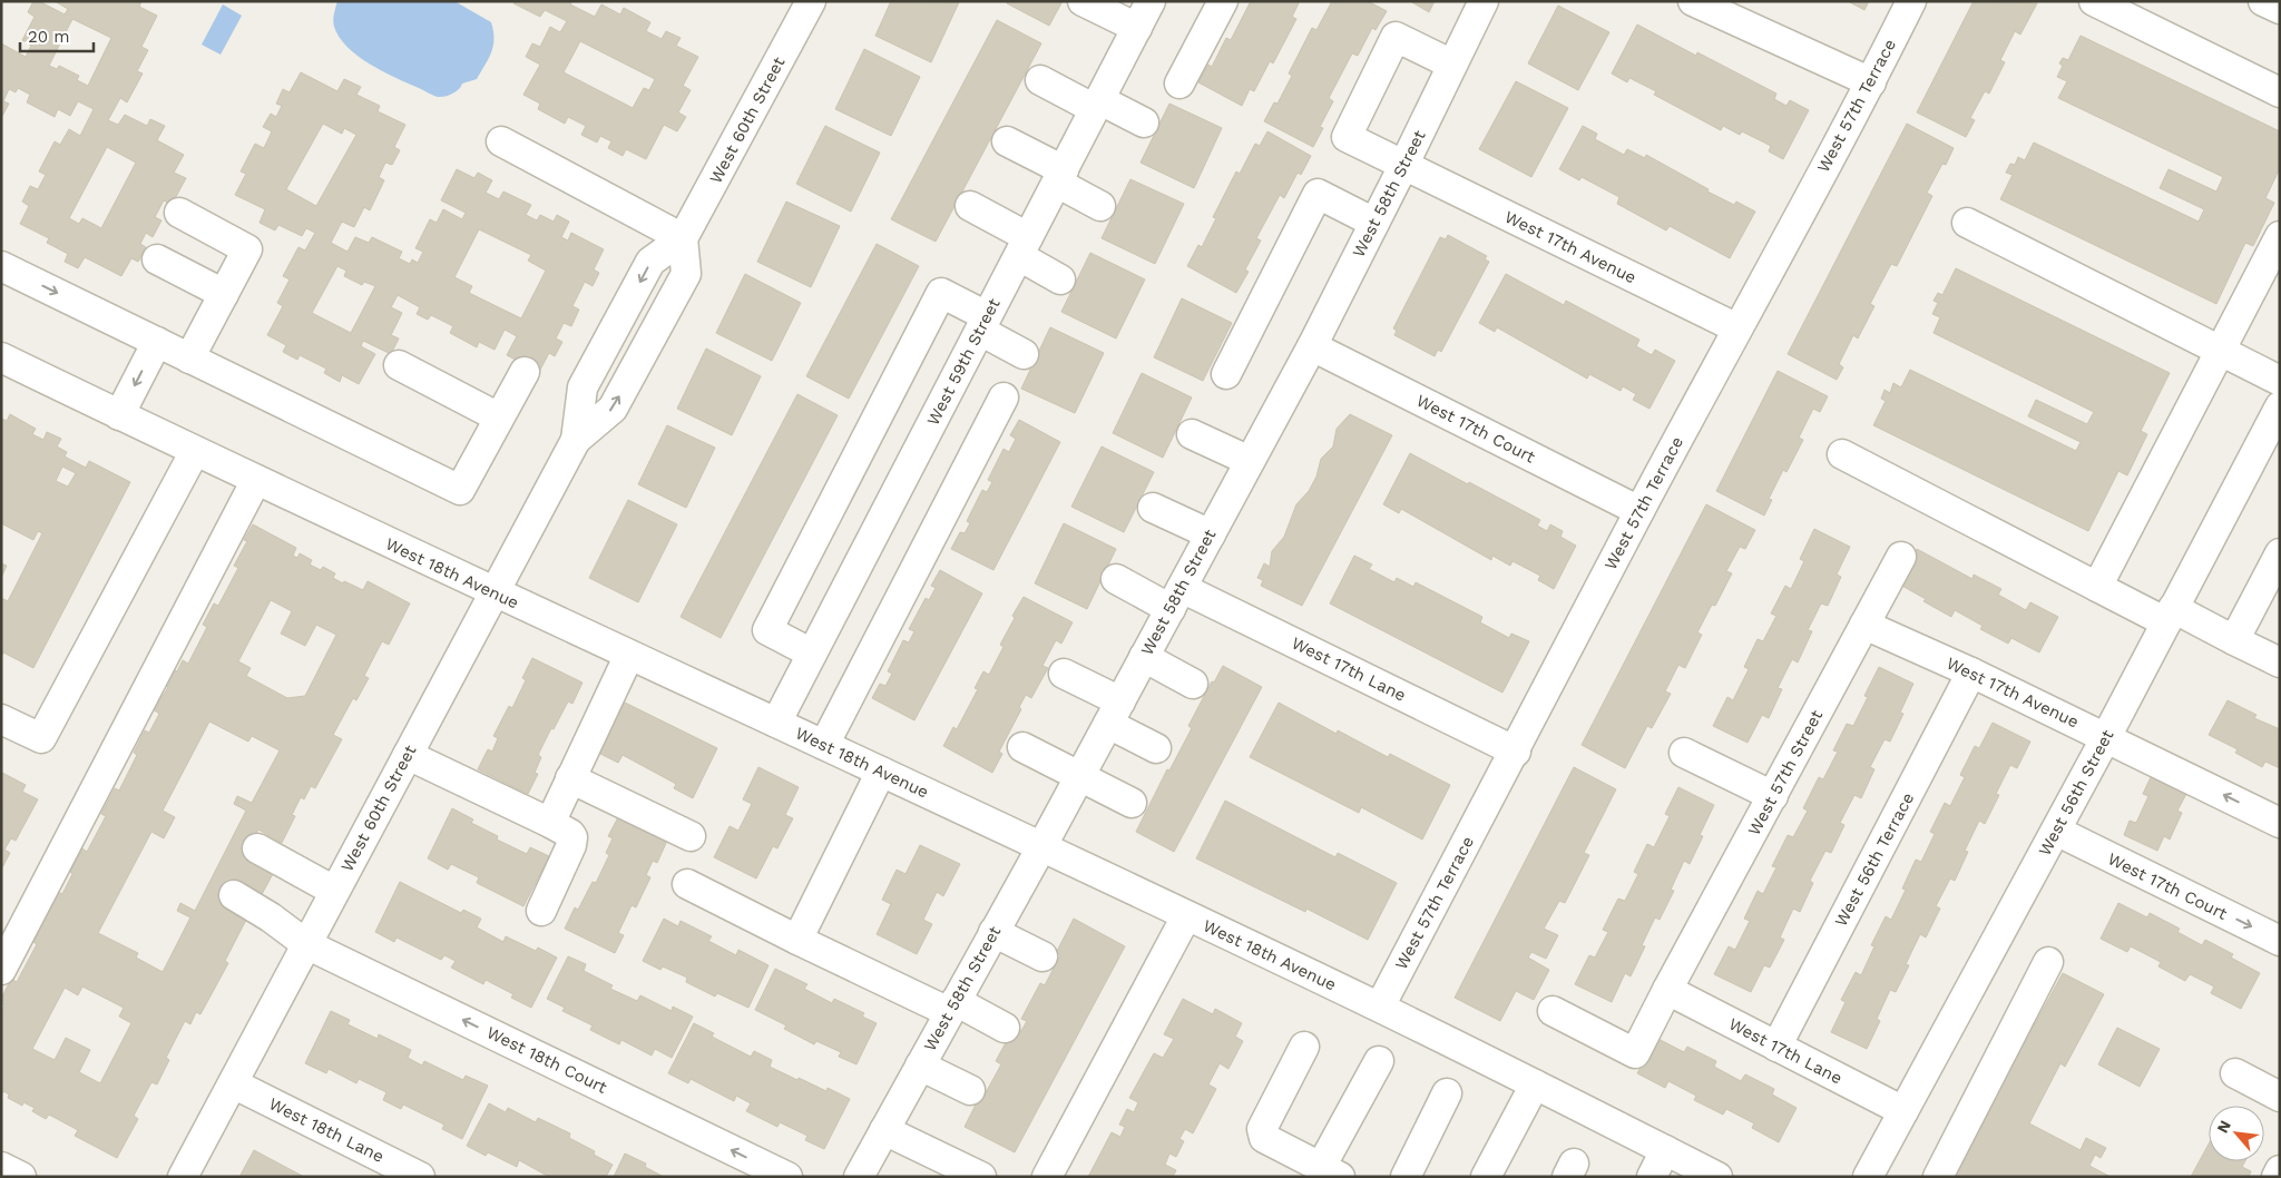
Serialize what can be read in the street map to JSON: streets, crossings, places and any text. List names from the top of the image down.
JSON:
{
  "streets": {
    "street": [
      "West 57th Terrace",
      "West 60th Street",
      "West 58th Street",
      "West 17th Avenue",
      "West 59th Street",
      "West 17th Court",
      "West 18th Avenue",
      "West 17th Lane",
      "West 57th Street",
      "West 56th Street",
      "West 56th Terrace",
      "West 18th Court",
      "West 18th Lane"
    ]
  },
  "crossings": [
    ["West 57th Terrace", "West 17th Avenue"],
    ["West 57th Terrace", "West 17th Court"],
    ["West 57th Terrace", "West 18th Avenue"],
    ["West 57th Terrace", "West 17th Lane"],
    ["West 60th Street", "West 18th Avenue"],
    ["West 60th Street", "West 18th Court"],
    ["West 60th Street", "West 18th Lane"],
    ["West 58th Street", "West 17th Avenue"],
    ["West 58th Street", "West 17th Court"],
    ["West 58th Street", "West 18th Avenue"],
    ["West 58th Street", "West 17th Lane"],
    ["West 17th Avenue", "West 57th Street"],
    ["West 17th Avenue", "West 56th Street"],
    ["West 17th Avenue", "West 56th Terrace"],
    ["West 59th Street", "West 18th Avenue"],
    ["West 17th Court", "West 56th Street"],
    ["West 17th Lane", "West 57th Street"],
    ["West 17th Lane", "West 56th Street"],
    ["West 17th Lane", "West 56th Terrace"]
  ],
  "scale_bar": "20 m",
  "north": "top left"
}
